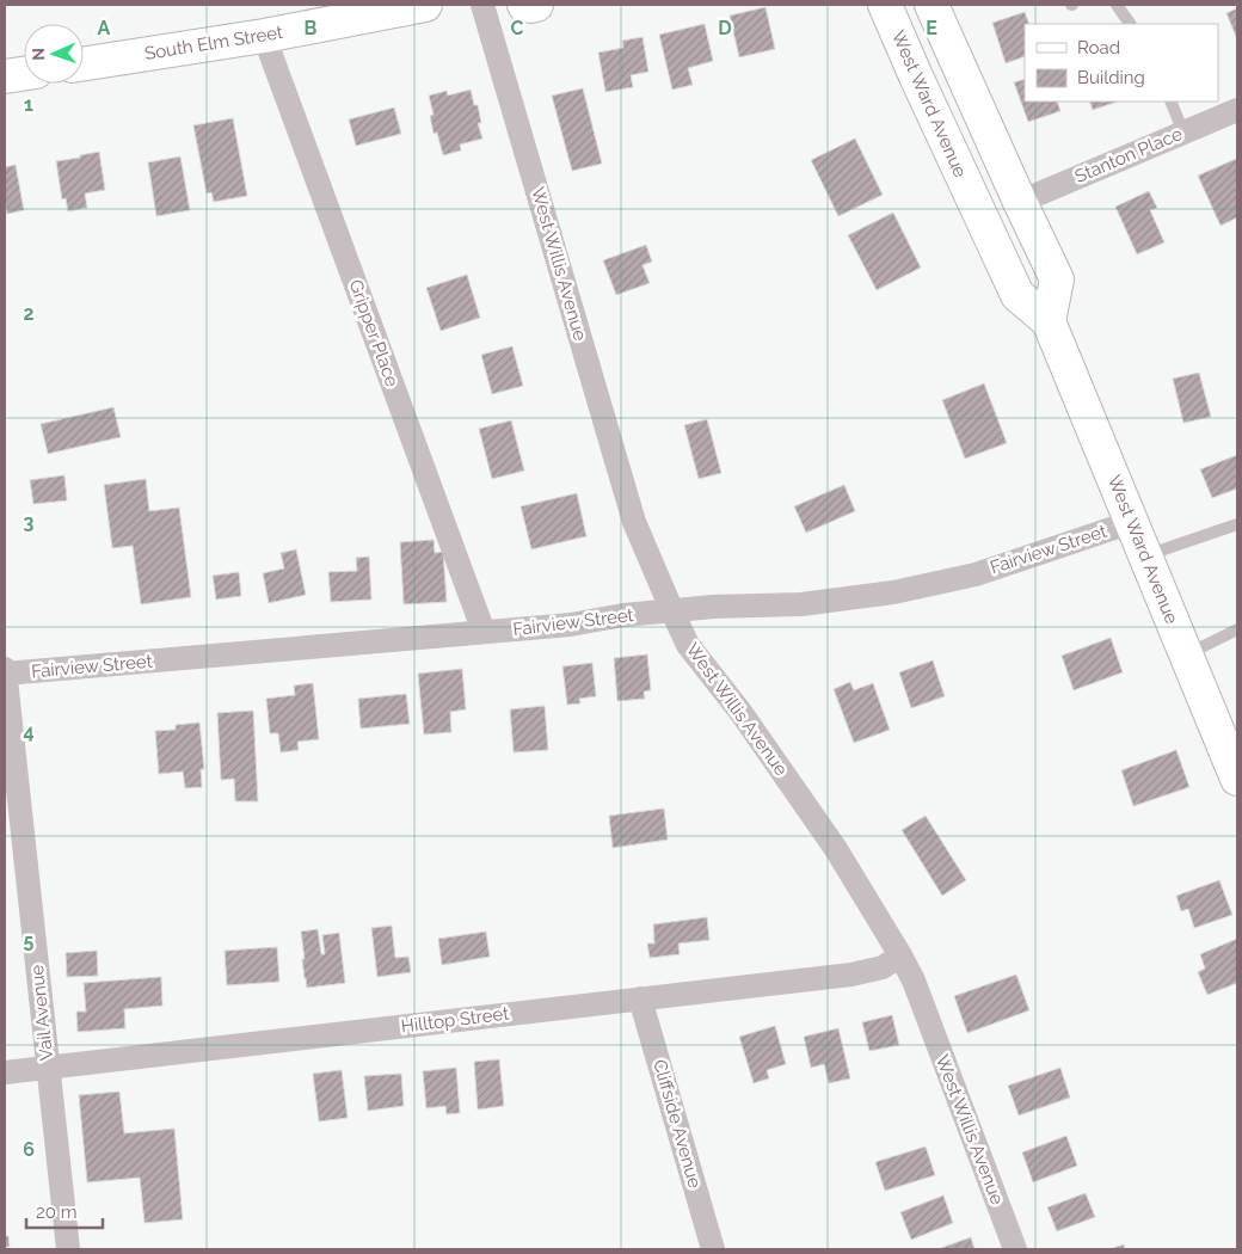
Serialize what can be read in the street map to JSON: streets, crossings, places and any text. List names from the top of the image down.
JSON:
{
  "streets": {
    "street": [
      "South Elm Street",
      "West Ward Avenue",
      "Stanton Place",
      "West Willis Avenue",
      "Gripper Place",
      "Fairview Street",
      "Vail Avenue",
      "Hilltop Street",
      "Cliffside Avenue"
    ]
  },
  "crossings": [
    ["South Elm Street", "Gripper Place"],
    ["West Ward Avenue", "Fairview Street"],
    ["West Willis Avenue", "Fairview Street"],
    ["West Willis Avenue", "Hilltop Street"],
    ["Gripper Place", "Fairview Street"],
    ["Fairview Street", "Vail Avenue"],
    ["Vail Avenue", "Hilltop Street"],
    ["Hilltop Street", "Cliffside Avenue"]
  ],
  "legend": ["Road", "Building"],
  "scale_bar": "20 m",
  "north": "left",
  "grid": {
    "columns": [
      "A",
      "B",
      "C",
      "D",
      "E"
    ],
    "rows": [
      "1",
      "2",
      "3",
      "4",
      "5",
      "6"
    ]
  }
}
